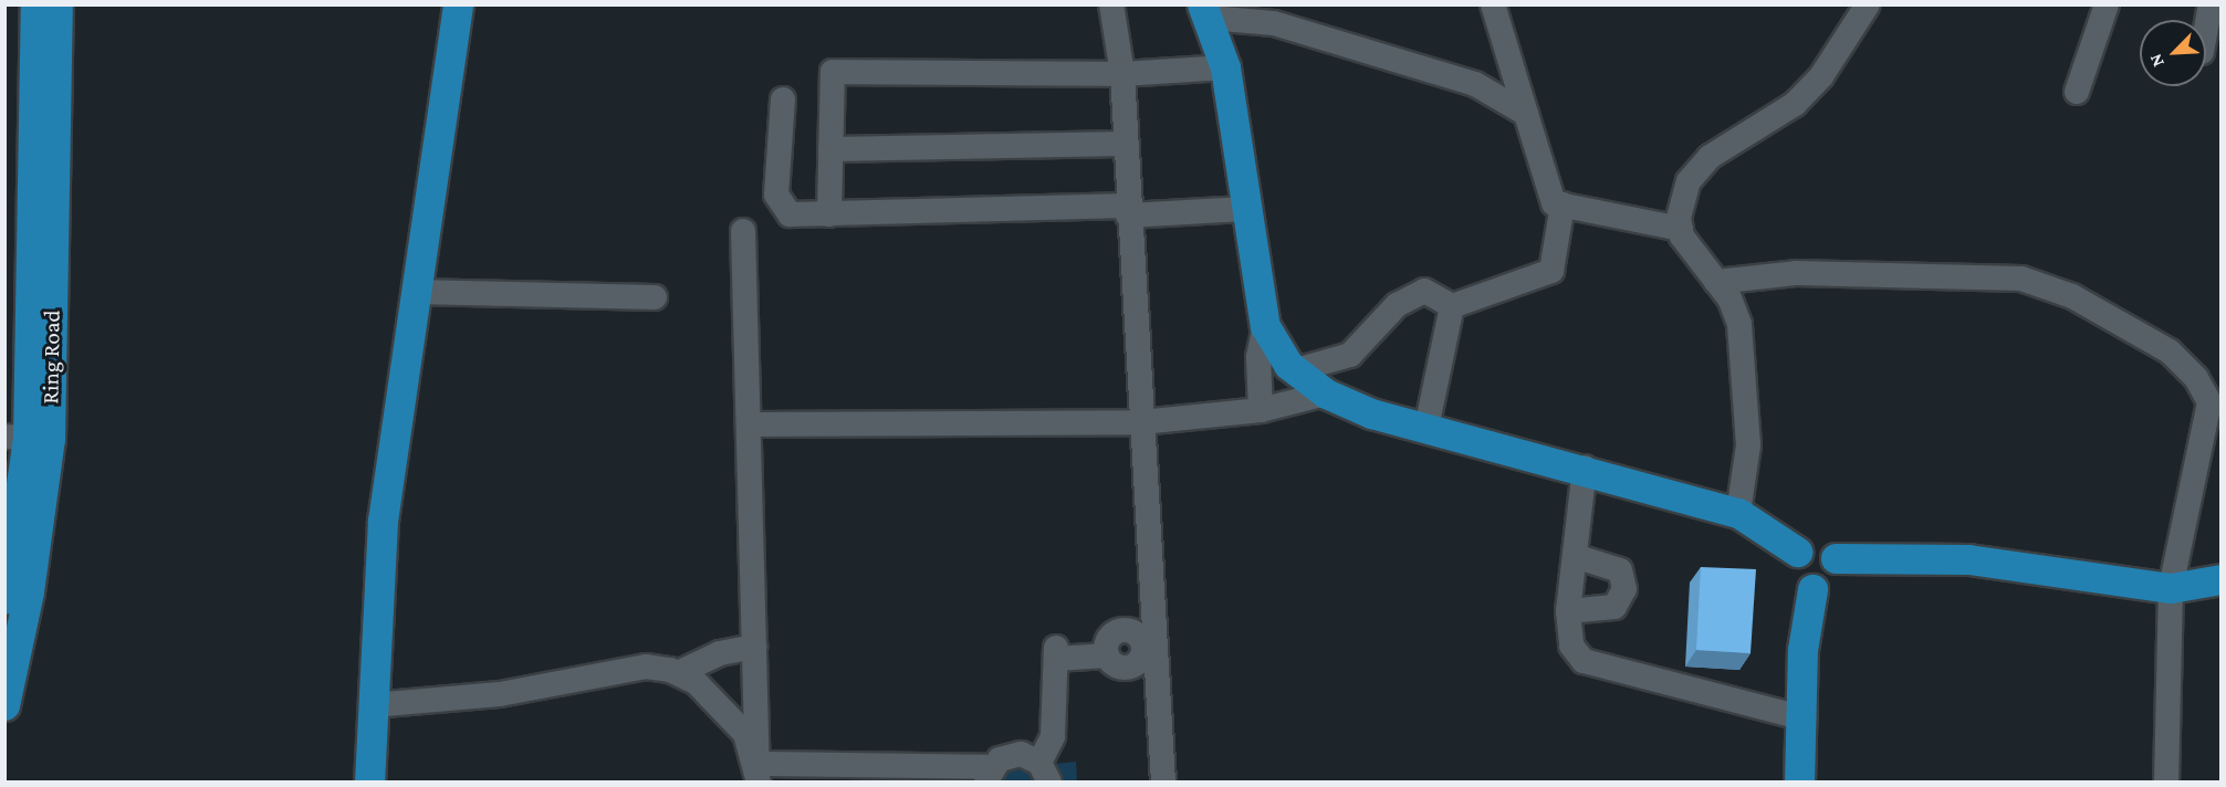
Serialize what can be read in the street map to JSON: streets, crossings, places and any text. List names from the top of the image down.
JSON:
{
  "streets": {
    "main road": ["Ring Road"]
  },
  "north": "bottom left"
}
